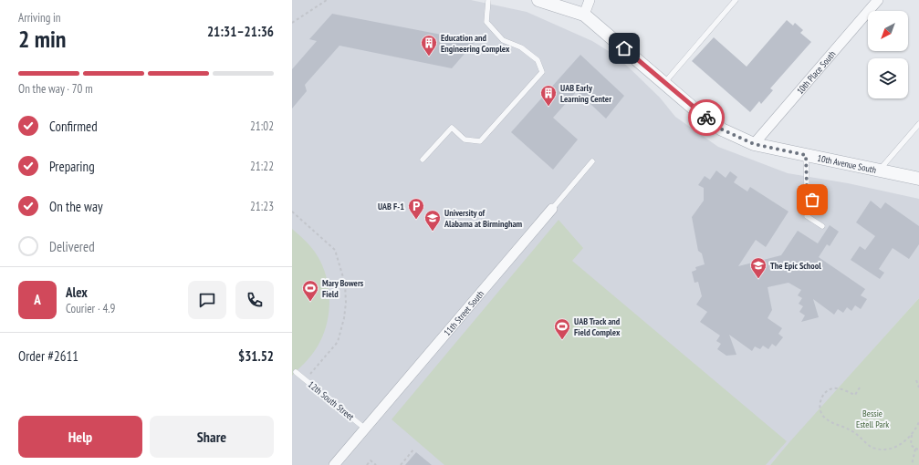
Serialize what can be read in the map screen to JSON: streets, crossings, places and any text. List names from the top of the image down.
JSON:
{
  "streets": {
    "street": ["10th Place South", "10th Avenue South", "11th Street South"],
    "lane": ["12th South Street"]
  },
  "crossings": [
    ["10th Place South", "10th Avenue South"],
    ["11th Street South", "12th South Street"]
  ],
  "parks": ["Bessie Estell Park"],
  "places": {
    "building": ["Education and Engineering Complex", "UAB Early Learning Center"],
    "parking": ["UAB F-1"],
    "school or university": ["University of Alabama at Birmingham", "The Epic School"],
    "sports": ["Mary Bowers Field", "UAB Track and Field Complex"]
  },
  "north": "bottom left",
  "page": {
    "heading": ["2 min", "Arriving in", "21:31–21:36"],
    "panel": [
      "Alex",
      "Courier · 4.9",
      "Order #2611",
      "$31.52"
    ],
    "bar": "On the way · 70 m",
    "list": [
      ["Confirmed", "21:02"],
      ["Preparing", "21:22"],
      ["On the way", "21:23"],
      "Delivered"
    ],
    "round": "A",
    "buttons": ["Help", "Share"]
  }
}
